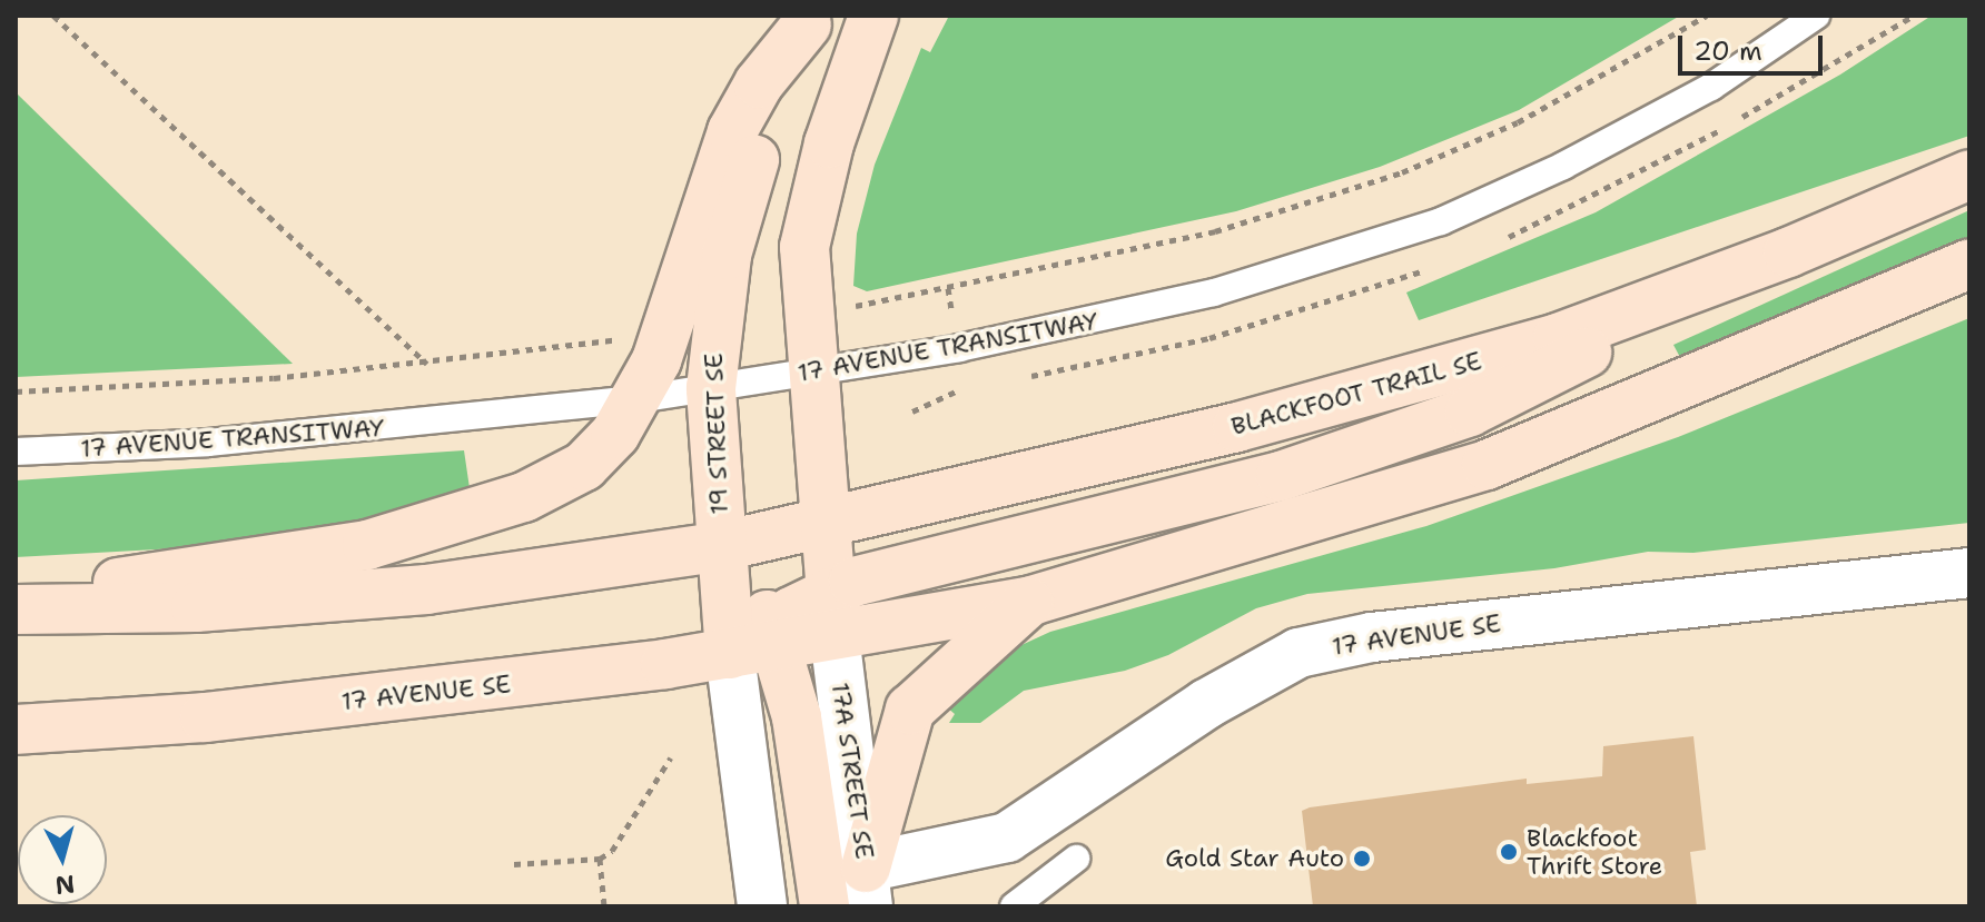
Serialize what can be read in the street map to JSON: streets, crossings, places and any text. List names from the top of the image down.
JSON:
{
  "streets": {
    "main road": ["BLACKFOOT TRAIL SE", "19 STREET SE", "17 AVENUE SE"],
    "street": ["17A STREET SE"],
    "lane": ["17 AVENUE TRANSITWAY"]
  },
  "crossings": [
    ["17 AVENUE TRANSITWAY", "19 STREET SE"],
    ["BLACKFOOT TRAIL SE", "19 STREET SE"],
    ["19 STREET SE", "17 AVENUE SE"],
    ["17 AVENUE SE", "17A STREET SE"]
  ],
  "places": ["Blackfoot Thrift Store", "Gold Star Auto"],
  "scale_bar": "20 m",
  "north": "bottom"
}
